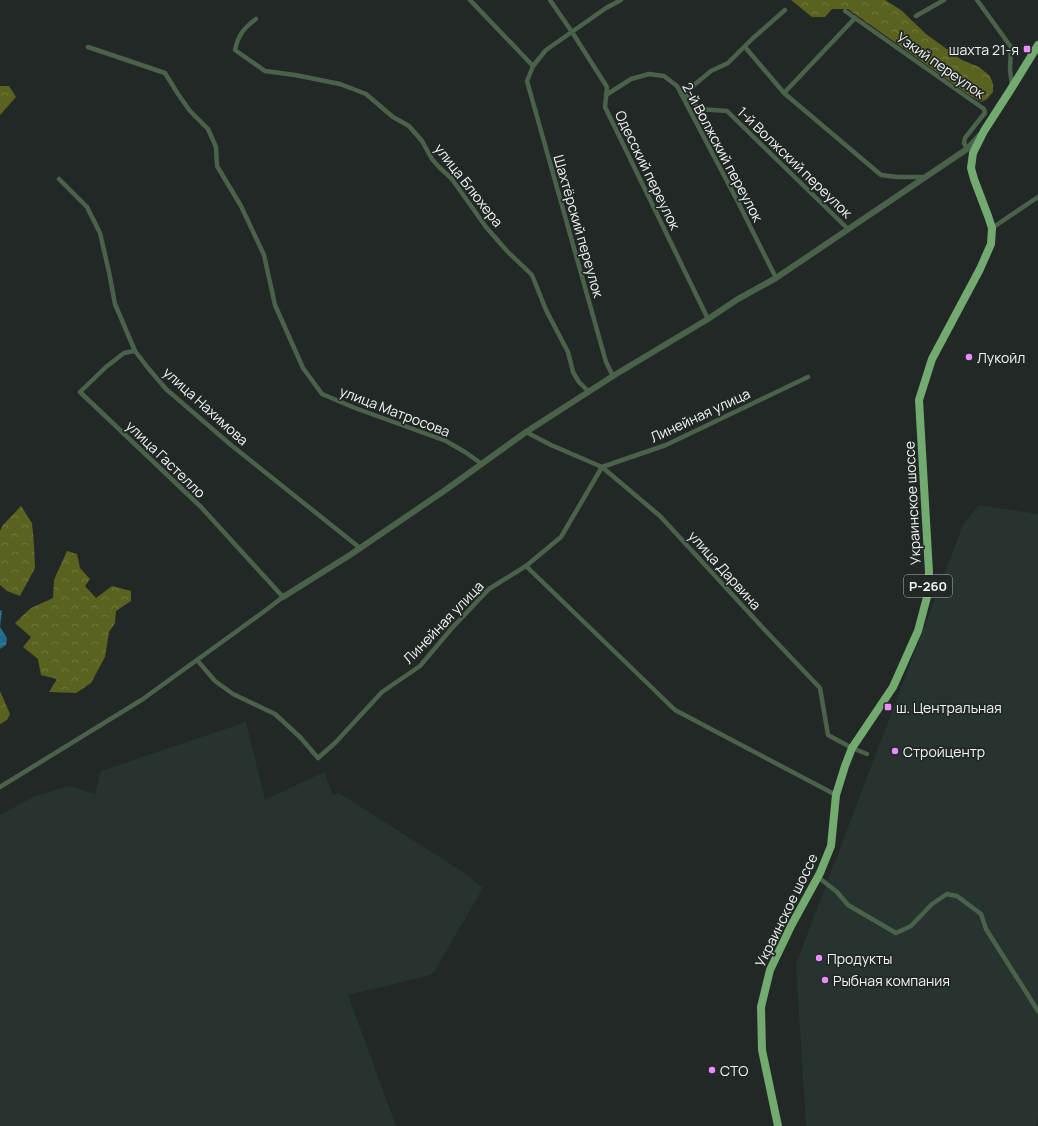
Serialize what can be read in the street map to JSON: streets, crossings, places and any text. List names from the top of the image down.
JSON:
{
  "streets": {
    "highway": ["Украинское шоссе", "Р-260"],
    "street": [
      "Узкий переулок",
      "2-й Волжский переулок",
      "1-й Волжский переулок",
      "Одесский переулок",
      "улица Блюхера",
      "Шахтёрский переулок",
      "улица Нахимова",
      "улица Матросова",
      "Линейная улица",
      "улица Гастелло",
      "улица Дарвина"
    ]
  },
  "crossings": [
    ["2-й Волжский переулок", "1-й Волжский переулок"],
    ["2-й Волжский переулок", "Одесский переулок"],
    ["улица Нахимова", "улица Гастелло"],
    ["Линейная улица", "улица Дарвина"],
    ["Украинское шоссе", "улица Дарвина"]
  ],
  "places": {
    "transit": ["шахта 21-я", "ш. Центральная"],
    "other": [
      "Лукойл",
      "Стройцентр",
      "Продукты",
      "Рыбная компания",
      "СТО"
    ]
  }
}
